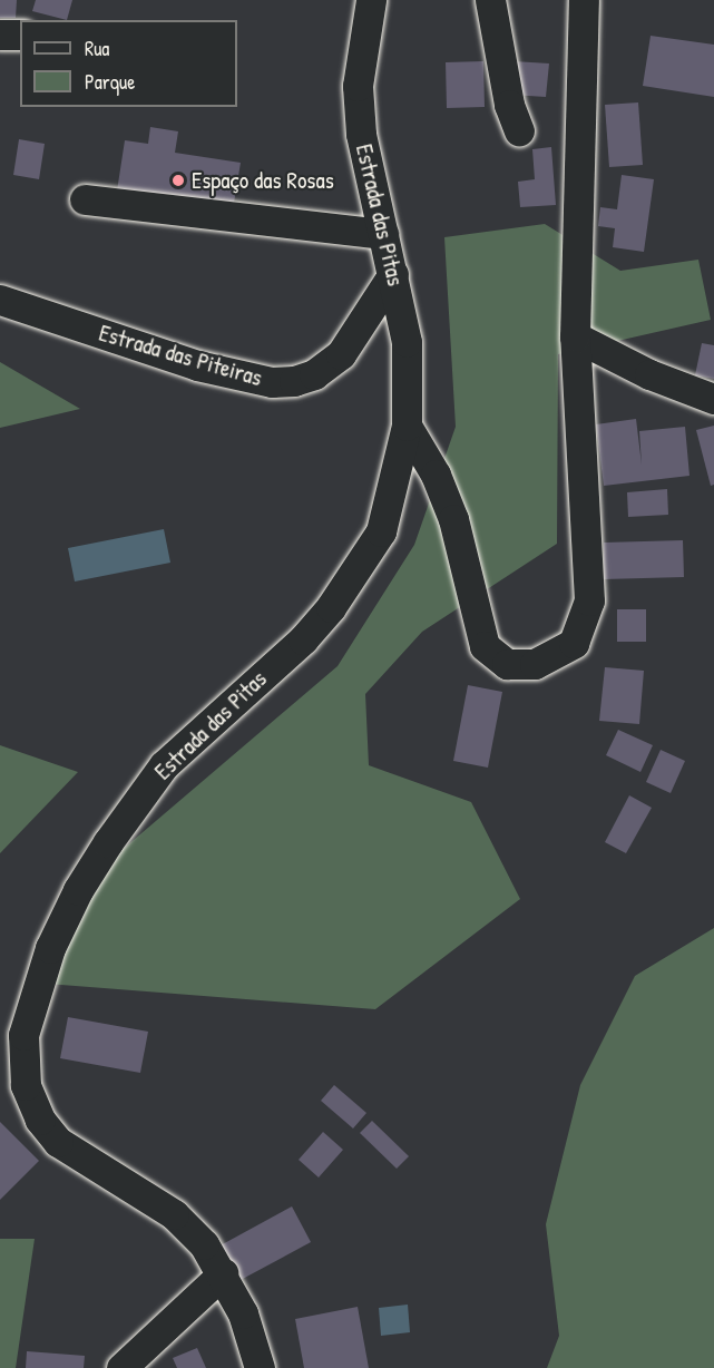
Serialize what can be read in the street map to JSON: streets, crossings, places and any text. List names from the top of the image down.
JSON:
{
  "streets": {
    "street": ["Estrada das Pitas", "Estrada das Piteiras"]
  },
  "crossings": [
    ["Estrada das Pitas", "Estrada das Piteiras"]
  ],
  "places": ["Espaço das Rosas"],
  "legend": ["Rua", "Parque"]
}
